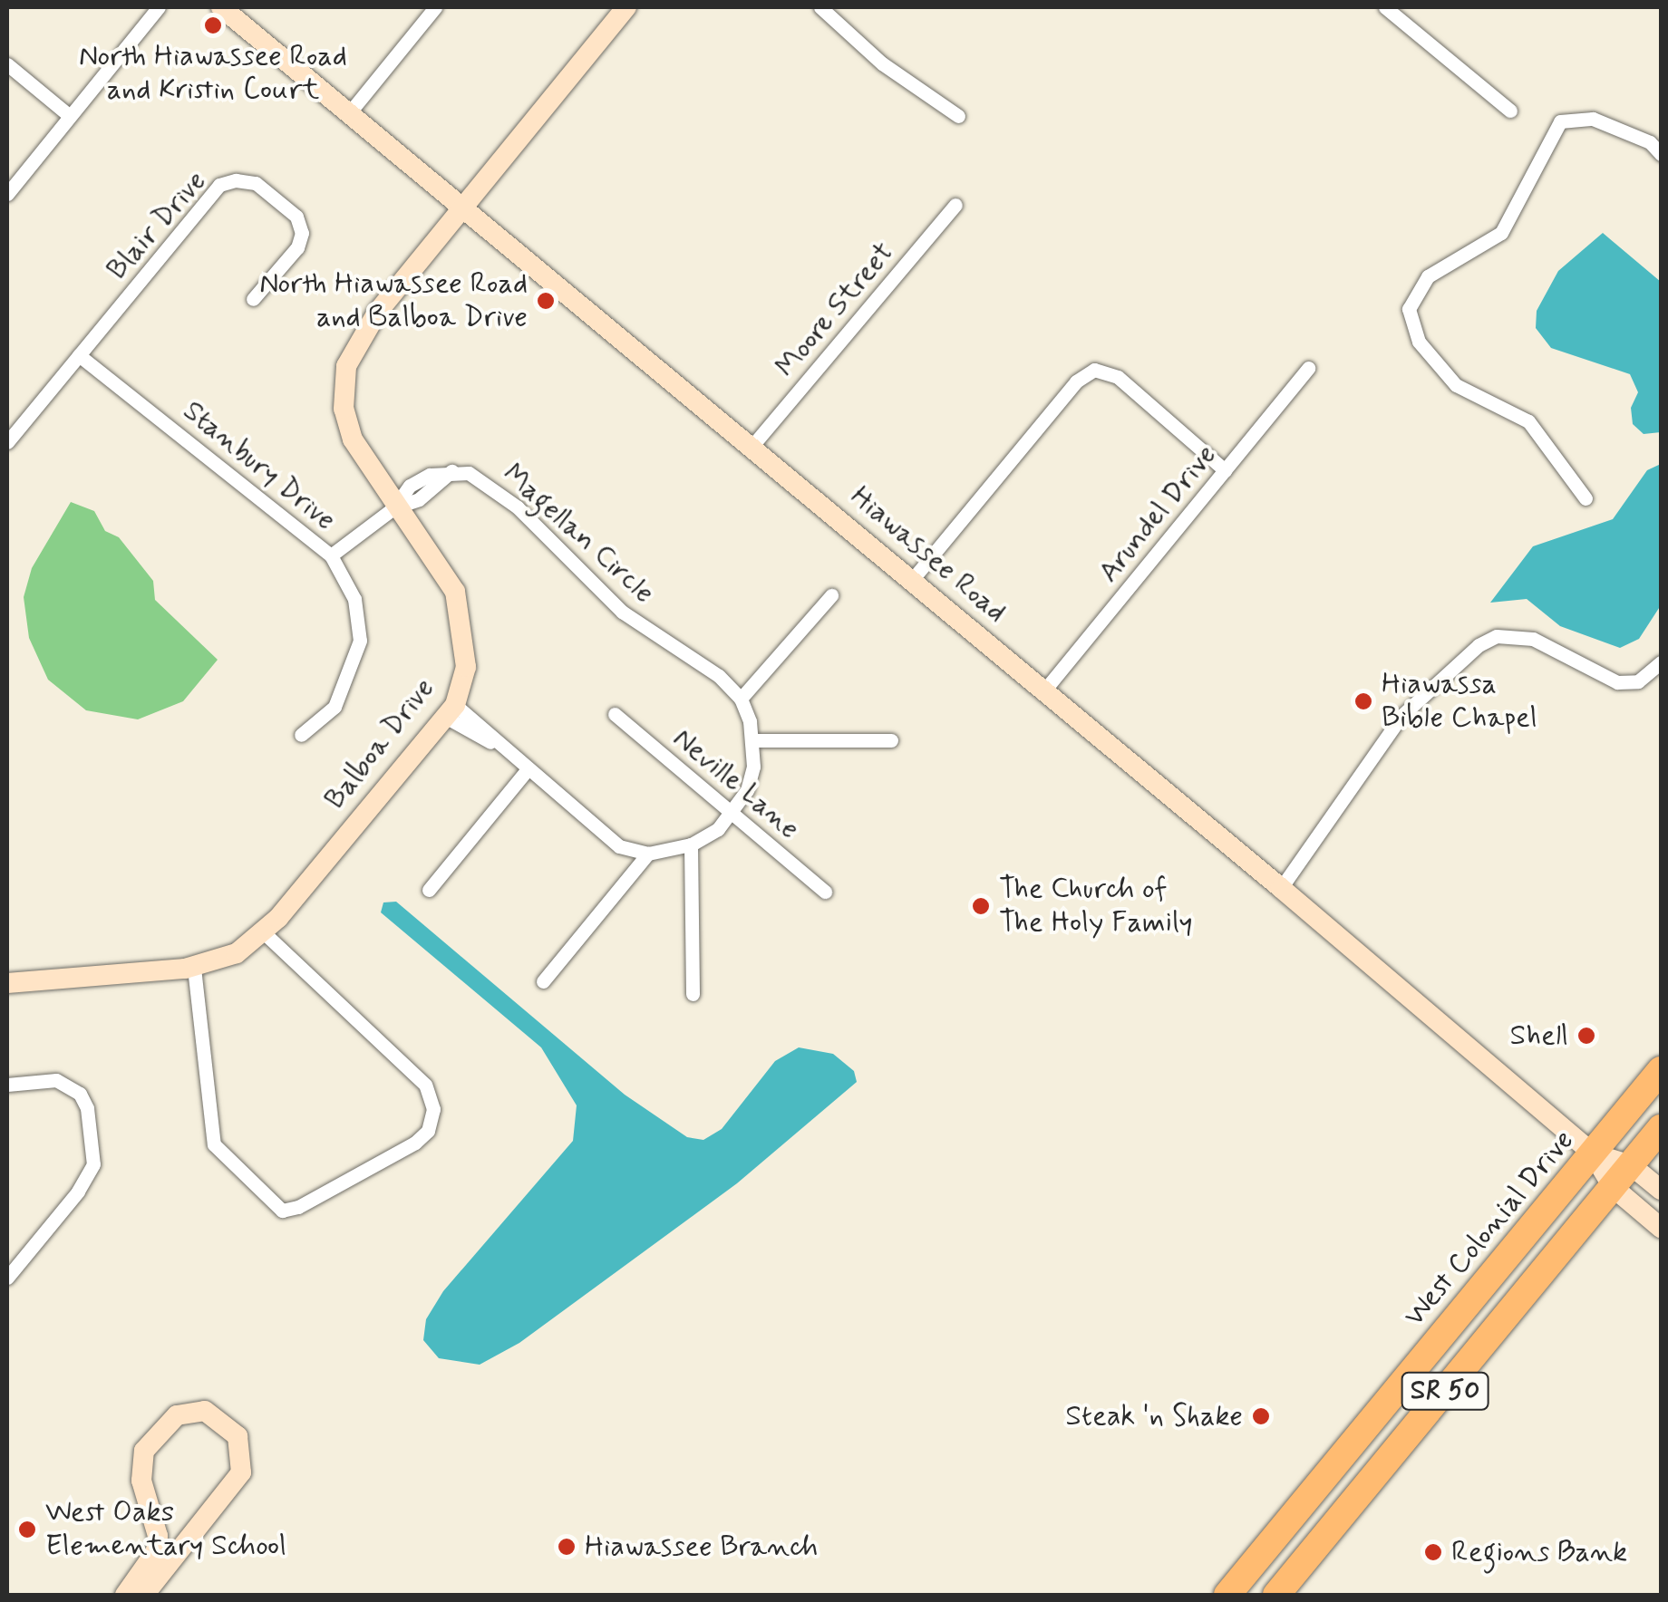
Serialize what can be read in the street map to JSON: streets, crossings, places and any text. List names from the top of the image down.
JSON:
{
  "streets": {
    "highway": ["West Colonial Drive", "SR 50"],
    "main road": ["Hiawassee Road", "Balboa Drive"],
    "street": [
      "Blair Drive",
      "Moore Street",
      "Stanbury Drive",
      "Arundel Drive",
      "Magellan Circle",
      "Neville Lane"
    ]
  },
  "crossings": [
    ["Blair Drive", "Stanbury Drive"],
    ["Moore Street", "Hiawassee Road"],
    ["Stanbury Drive", "Magellan Circle"],
    ["Arundel Drive", "Hiawassee Road"],
    ["Magellan Circle", "Balboa Drive"],
    ["Magellan Circle", "Neville Lane"],
    ["Hiawassee Road", "Balboa Drive"],
    ["Hiawassee Road", "West Colonial Drive"],
    ["Hiawassee Road", "SR 50"]
  ],
  "places": [
    "North Hiawassee Road and Kristin Court",
    "North Hiawassee Road and Balboa Drive",
    "Hiawassa Bible Chapel",
    "The Church of The Holy Family",
    "Shell",
    "Steak 'n Shake",
    "West Oaks Elementary School",
    "Hiawassee Branch",
    "Regions Bank"
  ]
}
